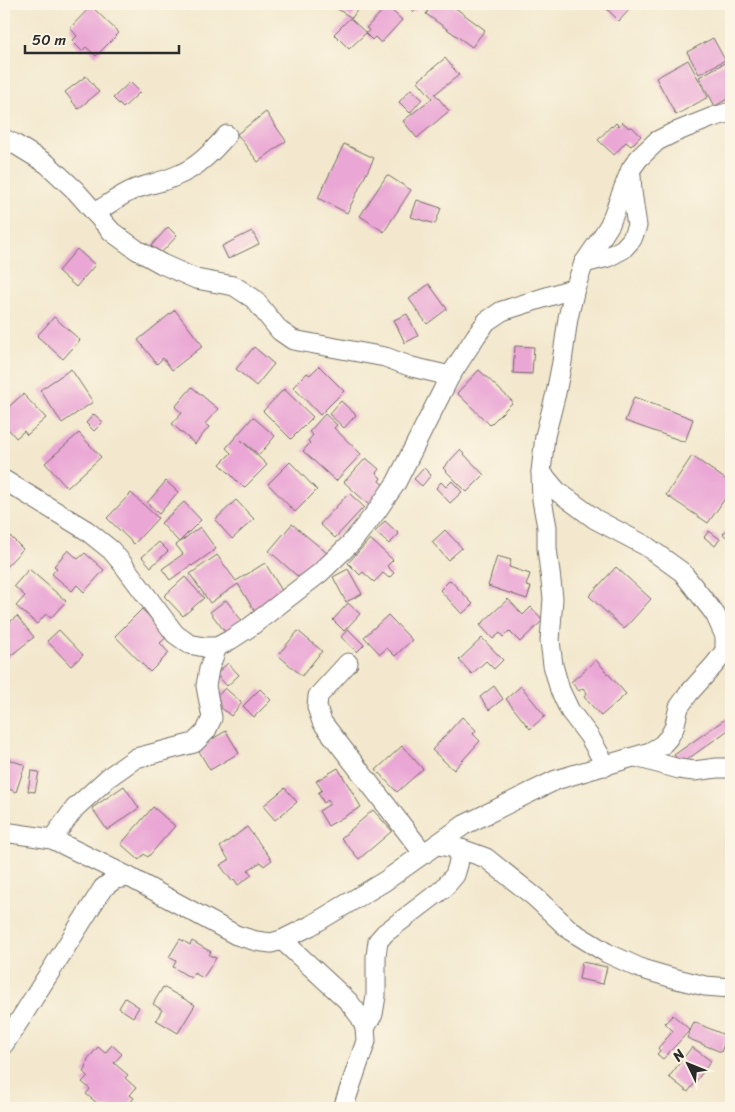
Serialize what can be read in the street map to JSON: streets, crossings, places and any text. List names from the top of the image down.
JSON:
{
  "scale_bar": "50 m",
  "north": "top left"
}
